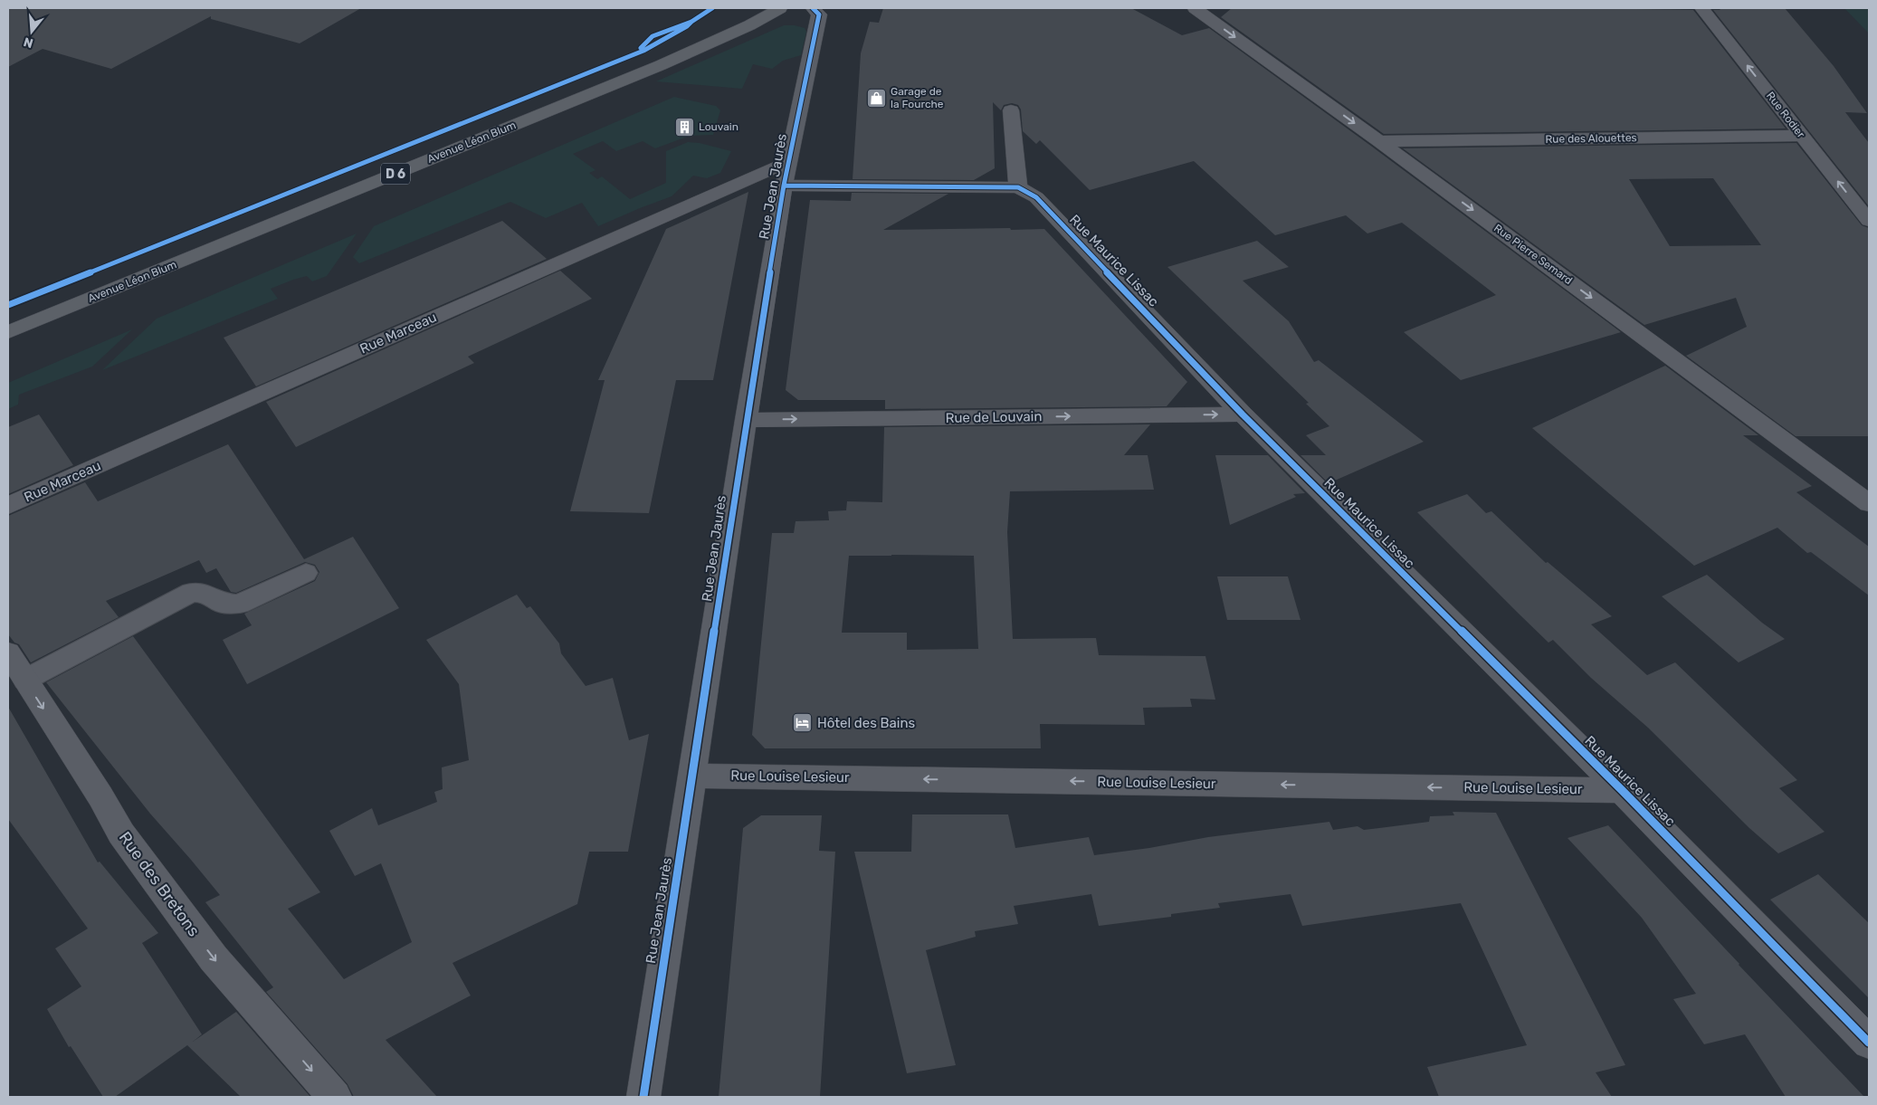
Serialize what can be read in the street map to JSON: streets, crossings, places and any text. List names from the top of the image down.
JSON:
{
  "streets": {
    "main road": ["Avenue Léon Blum", "D 6"],
    "street": [
      "Rue Rodier",
      "Rue des Alouettes",
      "Rue Jean Jaurès",
      "Rue Pierre Semard",
      "Rue Maurice Lissac",
      "Rue Marceau",
      "Rue de Louvain",
      "Rue Louise Lesieur",
      "Rue des Bretons"
    ]
  },
  "crossings": [
    ["Rue Rodier", "Rue des Alouettes"],
    ["Rue des Alouettes", "Rue Pierre Semard"],
    ["Rue Jean Jaurès", "Rue Maurice Lissac"],
    ["Rue Jean Jaurès", "Rue Marceau"],
    ["Rue Jean Jaurès", "Rue de Louvain"],
    ["Rue Jean Jaurès", "Rue Louise Lesieur"],
    ["Rue Maurice Lissac", "Rue Marceau"],
    ["Rue Maurice Lissac", "Rue de Louvain"],
    ["Rue Maurice Lissac", "Rue Louise Lesieur"]
  ],
  "one_way": [
    "Rue Rodier",
    "Rue Pierre Semard",
    "Rue de Louvain",
    "Rue Louise Lesieur",
    "Rue des Bretons"
  ],
  "places": {
    "shop": ["Garage de la Fourche"],
    "building": ["Louvain"],
    "hotel": ["Hôtel des Bains"]
  },
  "north": "bottom"
}
